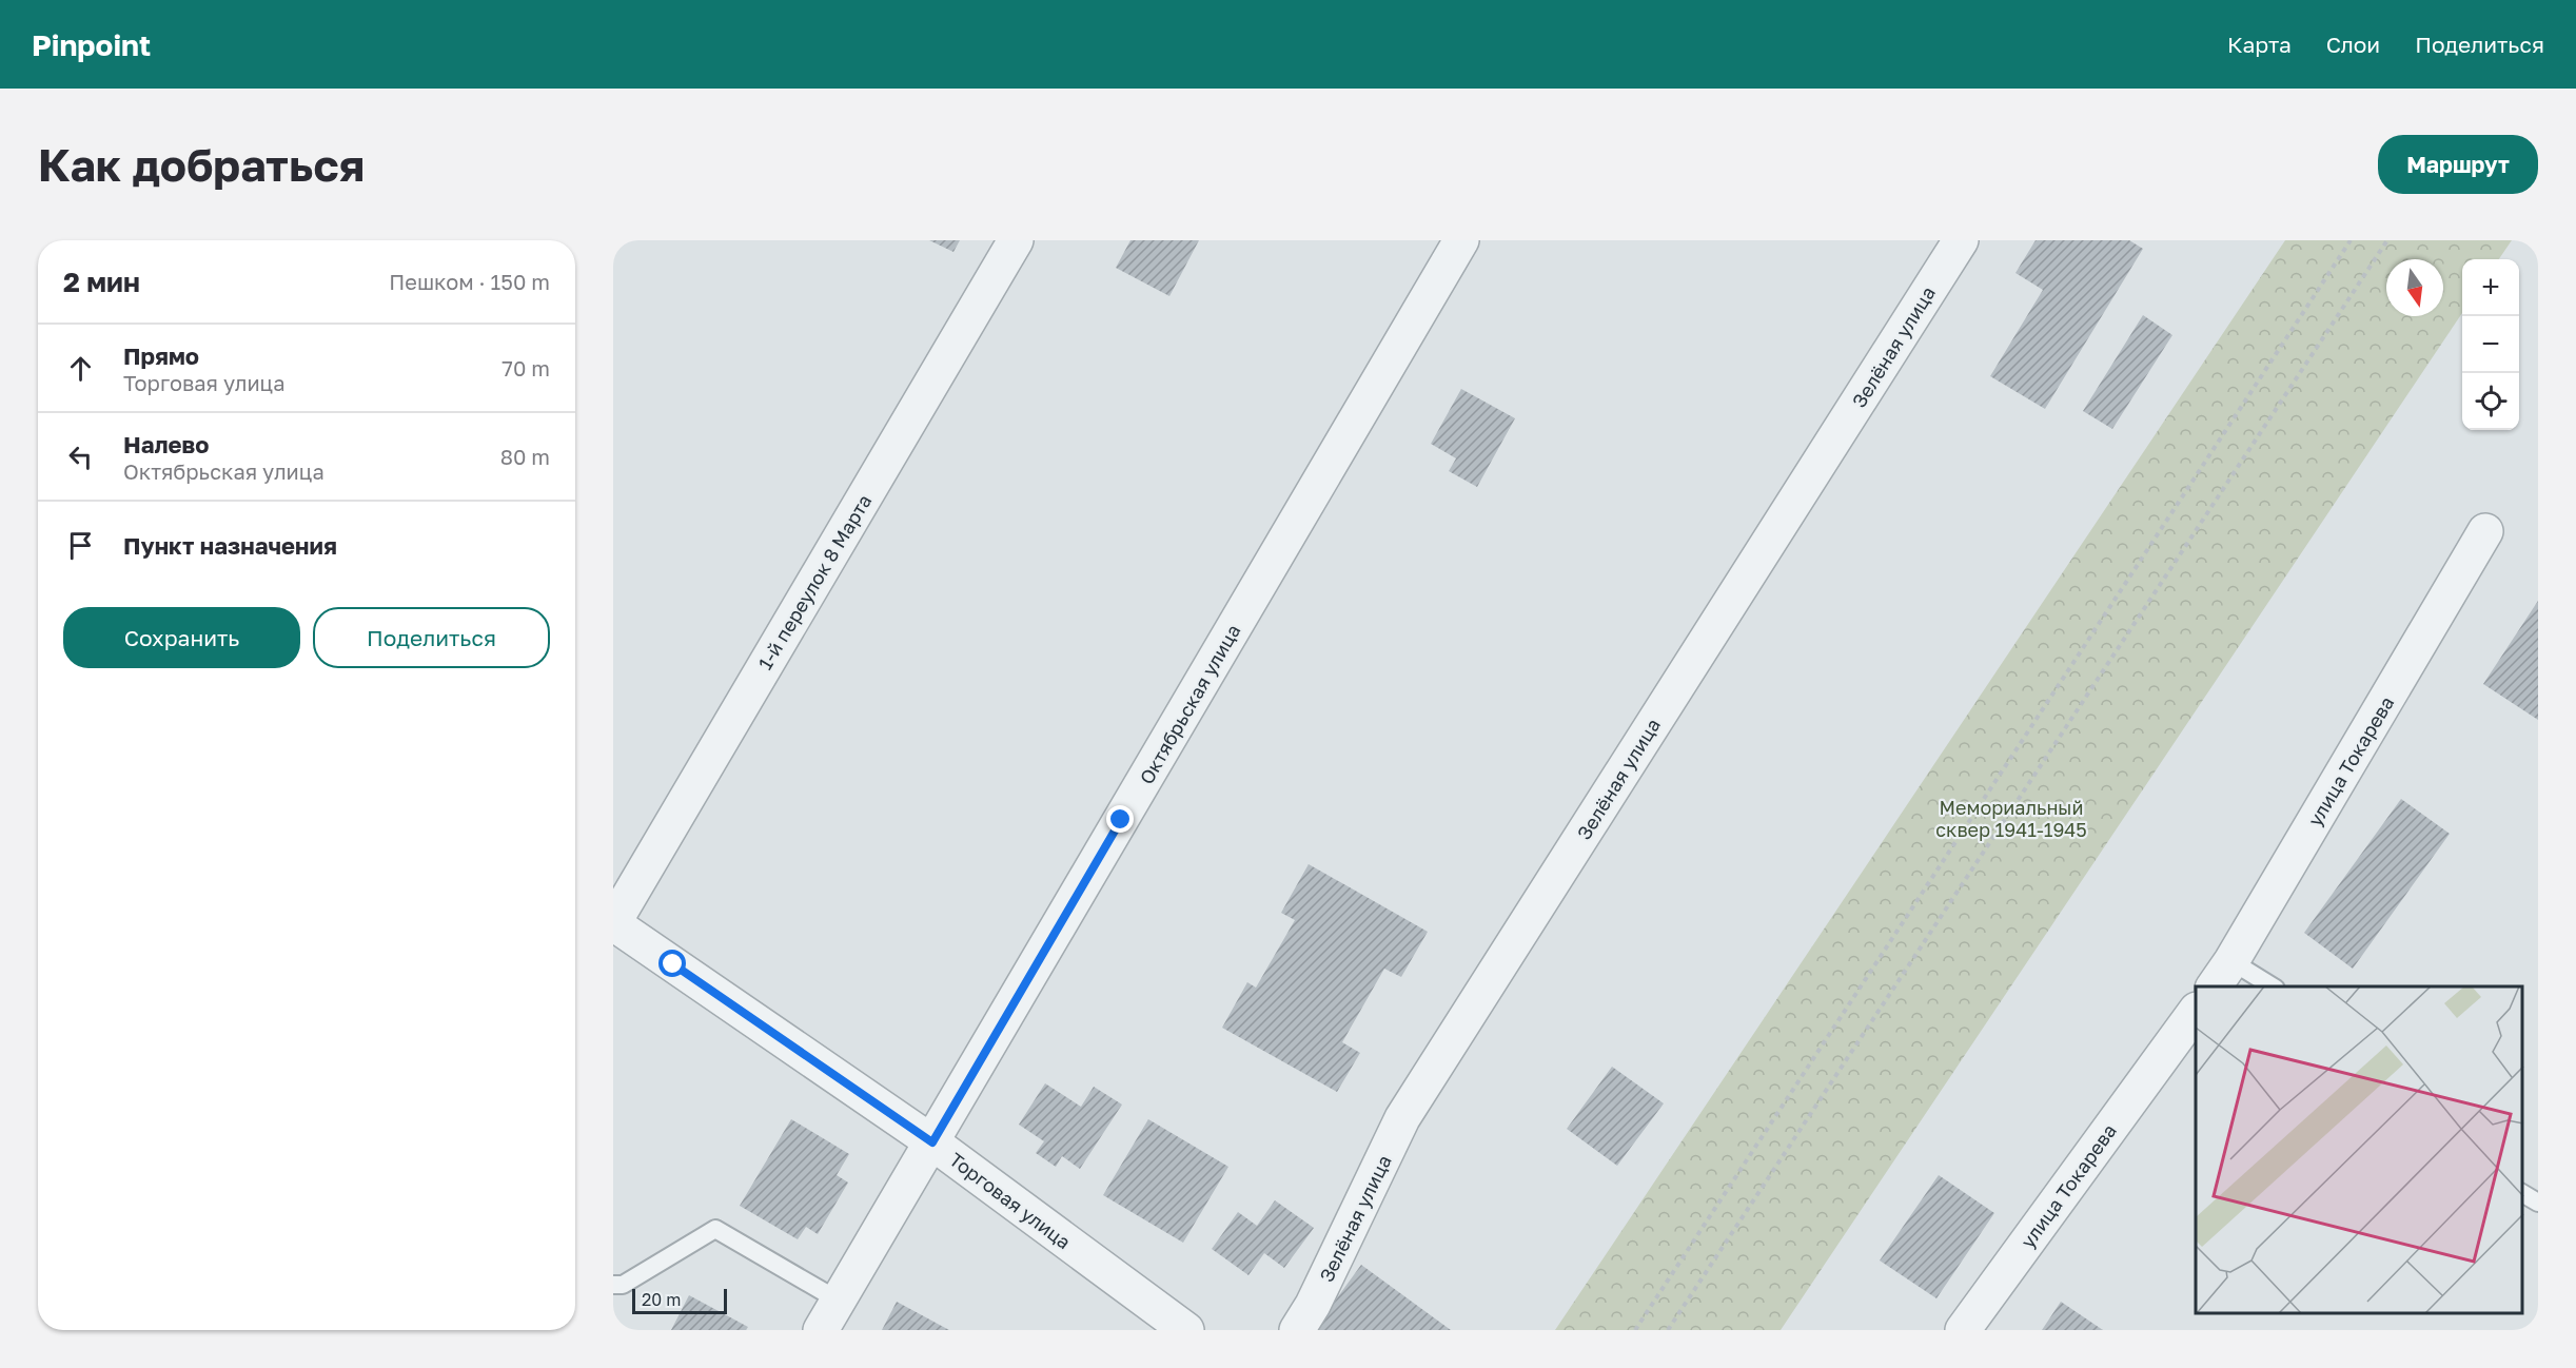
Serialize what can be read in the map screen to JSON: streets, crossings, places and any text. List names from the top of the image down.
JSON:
{
  "streets": {
    "street": [
      "Зелёная улица",
      "1-й переулок 8 Марта",
      "Октябрьская улица",
      "улица Токарева",
      "Торговая улица"
    ]
  },
  "crossings": [
    ["1-й переулок 8 Марта", "Торговая улица"],
    ["Октябрьская улица", "Торговая улица"]
  ],
  "parks": ["Мемориальный сквер 1941-1945"],
  "scale_bar": "20 m",
  "north": "bottom",
  "page": {
    "header": "Pinpoint",
    "nav": ["Карта", "Слои", "Поделиться"],
    "buttons": [
      "Маршрут",
      ["Сохранить", "Поделиться"]
    ],
    "title": "Как добраться",
    "heading": ["2 мин", "Пешком · 150 m"],
    "map_buttons": ["+", "−"],
    "list": [
      ["Прямо", "Торговая улица", "70 m"],
      ["Налево", "Октябрьская улица", "80 m"],
      "Пункт назначения"
    ],
    "scale": "20 m"
  }
}
